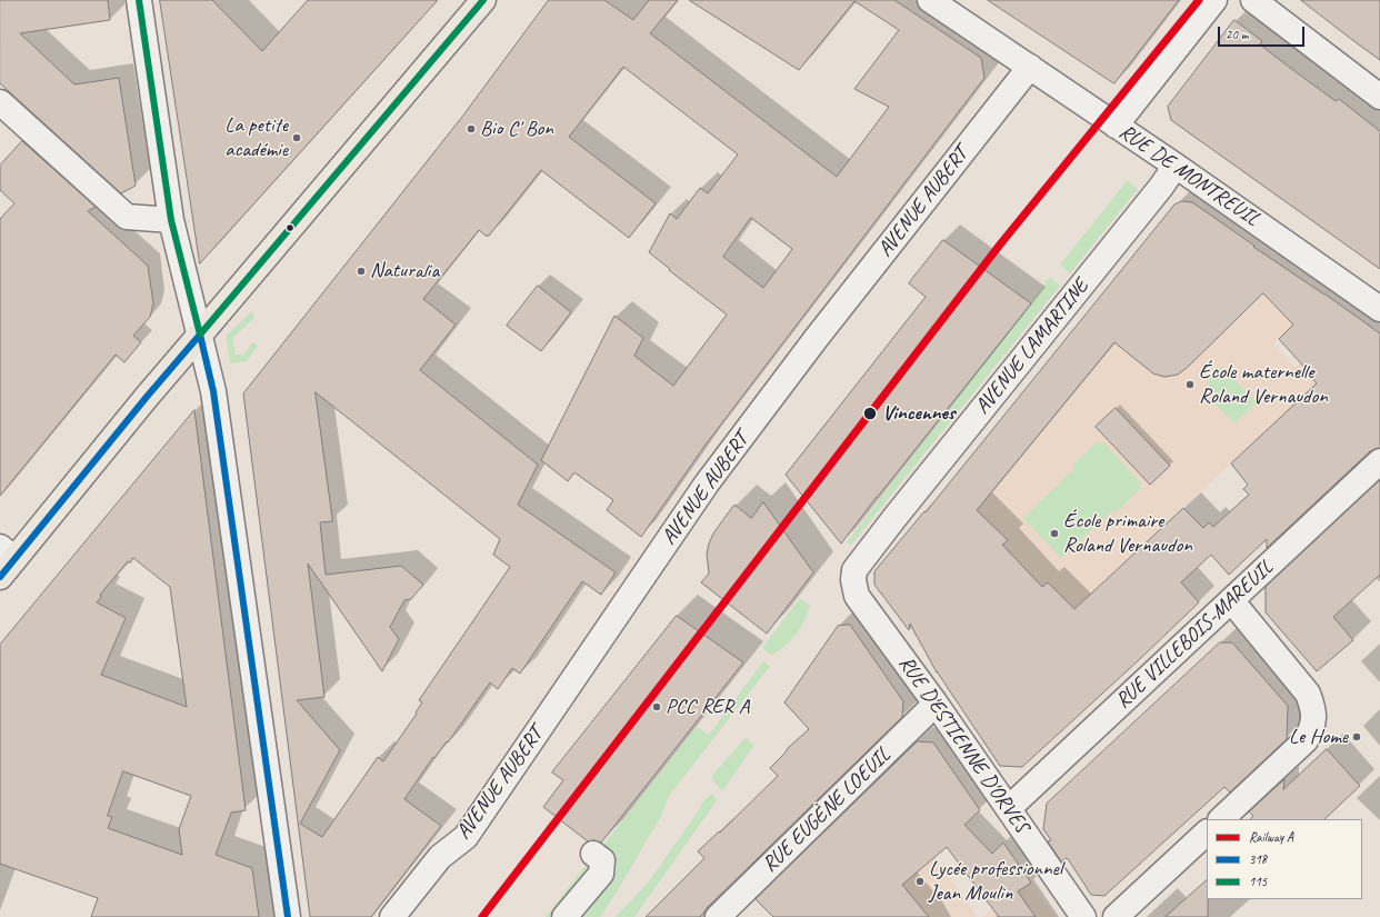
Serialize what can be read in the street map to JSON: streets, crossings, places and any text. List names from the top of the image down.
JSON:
{
  "streets": {
    "street": [
      "RUE DE MONTREUIL",
      "AVENUE AUBERT",
      "AVENUE LAMARTINE",
      "RUE VILLEBOIS-MAREUIL",
      "RUE D'ESTIENNE D'ORVES",
      "RUE EUGÈNE LOEUIL"
    ]
  },
  "crossings": [
    ["RUE DE MONTREUIL", "AVENUE AUBERT"],
    ["RUE DE MONTREUIL", "AVENUE LAMARTINE"],
    ["AVENUE LAMARTINE", "RUE D'ESTIENNE D'ORVES"],
    ["RUE VILLEBOIS-MAREUIL", "RUE D'ESTIENNE D'ORVES"],
    ["RUE D'ESTIENNE D'ORVES", "RUE EUGÈNE LOEUIL"]
  ],
  "places": [
    "Bio C' Bon",
    "La petite académie",
    "Naturalia",
    "École maternelle Roland Vernaudon",
    "Vincennes",
    "École primaire Roland Vernaudon",
    "PCC RER A",
    "Le Home",
    "Lycée professionnel Jean Moulin"
  ],
  "lines": ["rail line A", "transit line 115", "transit line 318"],
  "legend": ["Railway A", "318", "115"],
  "scale_bar": "20 m"
}
